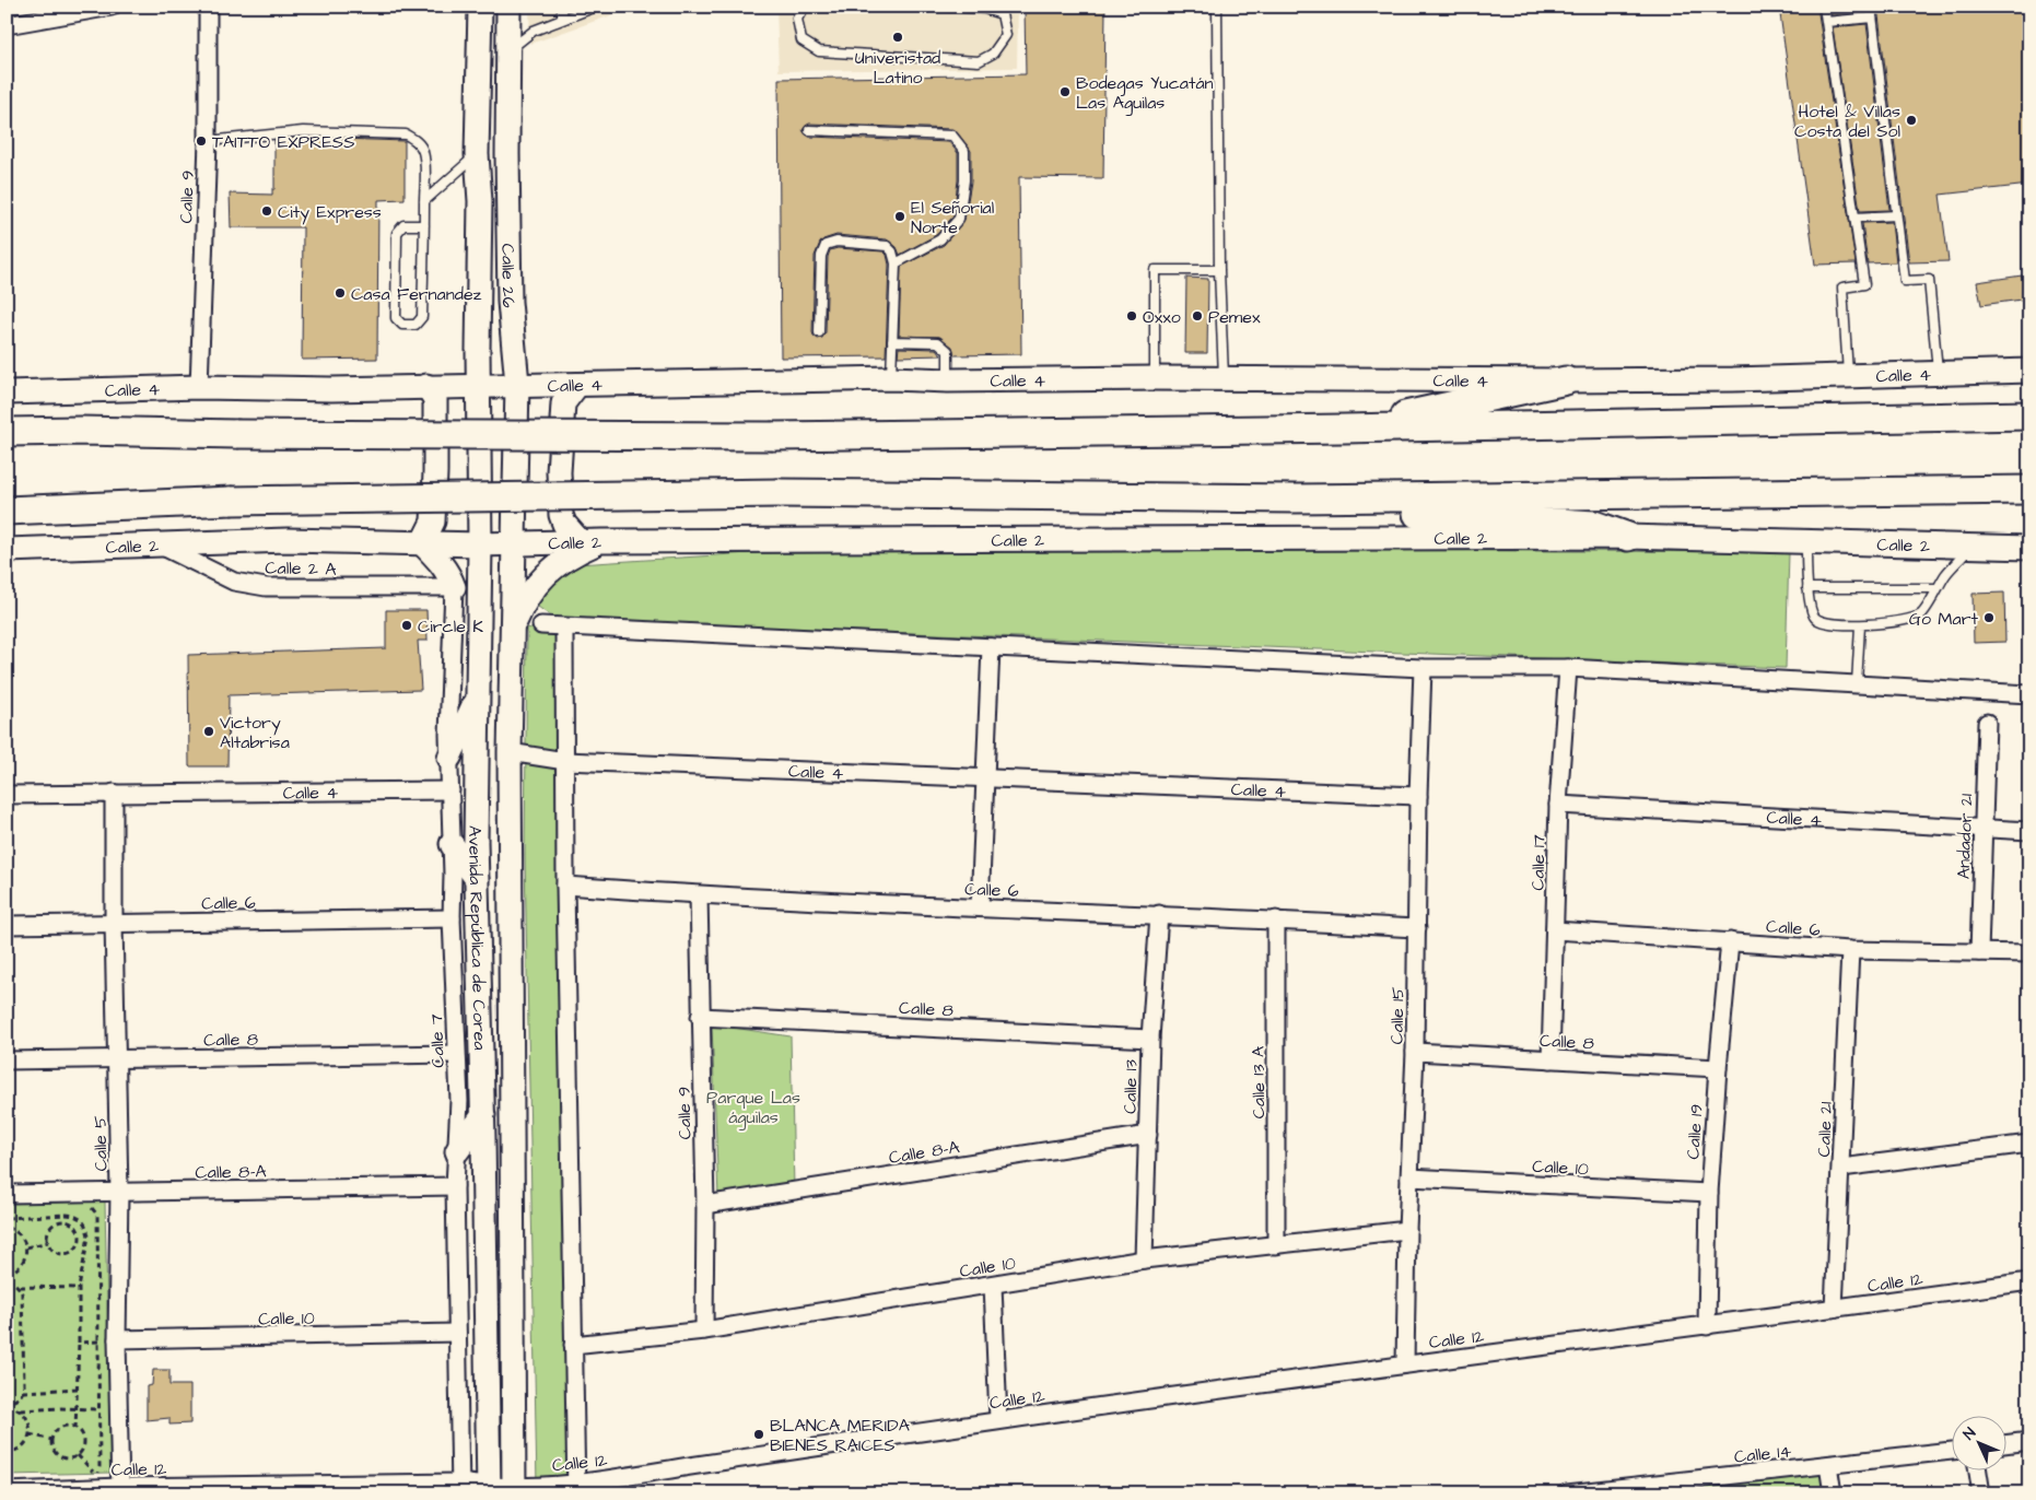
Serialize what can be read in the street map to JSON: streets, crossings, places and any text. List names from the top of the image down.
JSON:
{
  "streets": {
    "main road": [
      "Calle 26",
      "Calle 4",
      "Calle 2",
      "Avenida República de Corea"
    ],
    "street": [
      "Calle 9",
      "Calle 2 A",
      "Andador 21",
      "Calle 17",
      "Calle 6",
      "Calle 8",
      "Calle 15",
      "Calle 7",
      "Calle 13 A",
      "Calle 13",
      "Calle 21",
      "Calle 19",
      "Calle 5",
      "Calle 8-A",
      "Calle 10",
      "Calle 12",
      "Calle 14"
    ]
  },
  "crossings": [
    ["Calle 9", "Calle 4"],
    ["Calle 9", "Calle 6"],
    ["Calle 9", "Calle 8"],
    ["Calle 9", "Calle 8-A"],
    ["Calle 9", "Calle 10"],
    ["Calle 26", "Calle 4"],
    ["Calle 26", "Calle 2"],
    ["Calle 26", "Avenida República de Corea"],
    ["Calle 4", "Andador 21"],
    ["Calle 4", "Calle 17"],
    ["Calle 4", "Avenida República de Corea"],
    ["Calle 4", "Calle 15"],
    ["Calle 4", "Calle 7"],
    ["Calle 4", "Calle 5"],
    ["Calle 2", "Calle 2 A"],
    ["Calle 2", "Avenida República de Corea"],
    ["Calle 2 A", "Calle 7"],
    ["Andador 21", "Calle 6"],
    ["Calle 17", "Calle 6"],
    ["Calle 17", "Calle 8"],
    ["Calle 6", "Calle 15"],
    ["Calle 6", "Calle 7"],
    ["Calle 6", "Calle 13 A"],
    ["Calle 6", "Calle 13"],
    ["Calle 6", "Calle 21"],
    ["Calle 6", "Calle 19"],
    ["Calle 6", "Calle 5"],
    ["Avenida República de Corea", "Calle 12"],
    ["Calle 8", "Calle 15"],
    ["Calle 8", "Calle 7"],
    ["Calle 8", "Calle 13"],
    ["Calle 8", "Calle 19"],
    ["Calle 8", "Calle 5"],
    ["Calle 15", "Calle 10"],
    ["Calle 15", "Calle 12"],
    ["Calle 7", "Calle 8-A"],
    ["Calle 7", "Calle 10"],
    ["Calle 7", "Calle 12"],
    ["Calle 13 A", "Calle 10"],
    ["Calle 13", "Calle 8-A"],
    ["Calle 13", "Calle 10"],
    ["Calle 21", "Calle 12"],
    ["Calle 19", "Calle 10"],
    ["Calle 19", "Calle 12"],
    ["Calle 5", "Calle 8-A"],
    ["Calle 5", "Calle 10"],
    ["Calle 5", "Calle 12"]
  ],
  "parks": ["Parque Las águilas"],
  "places": [
    "Univeristad Latino",
    "Bodegas Yucatán Las Aguilas",
    "Hotel & Villas Costa del Sol",
    "TAITTO EXPRESS",
    "City Express",
    "El Señorial Norte",
    "Casa Fernandez",
    "Oxxo",
    "Pemex",
    "Go Mart",
    "Circle K",
    "Victory Altabrisa",
    "BLANCA MERIDA BIENES RAICES"
  ],
  "north": "top left"
}
